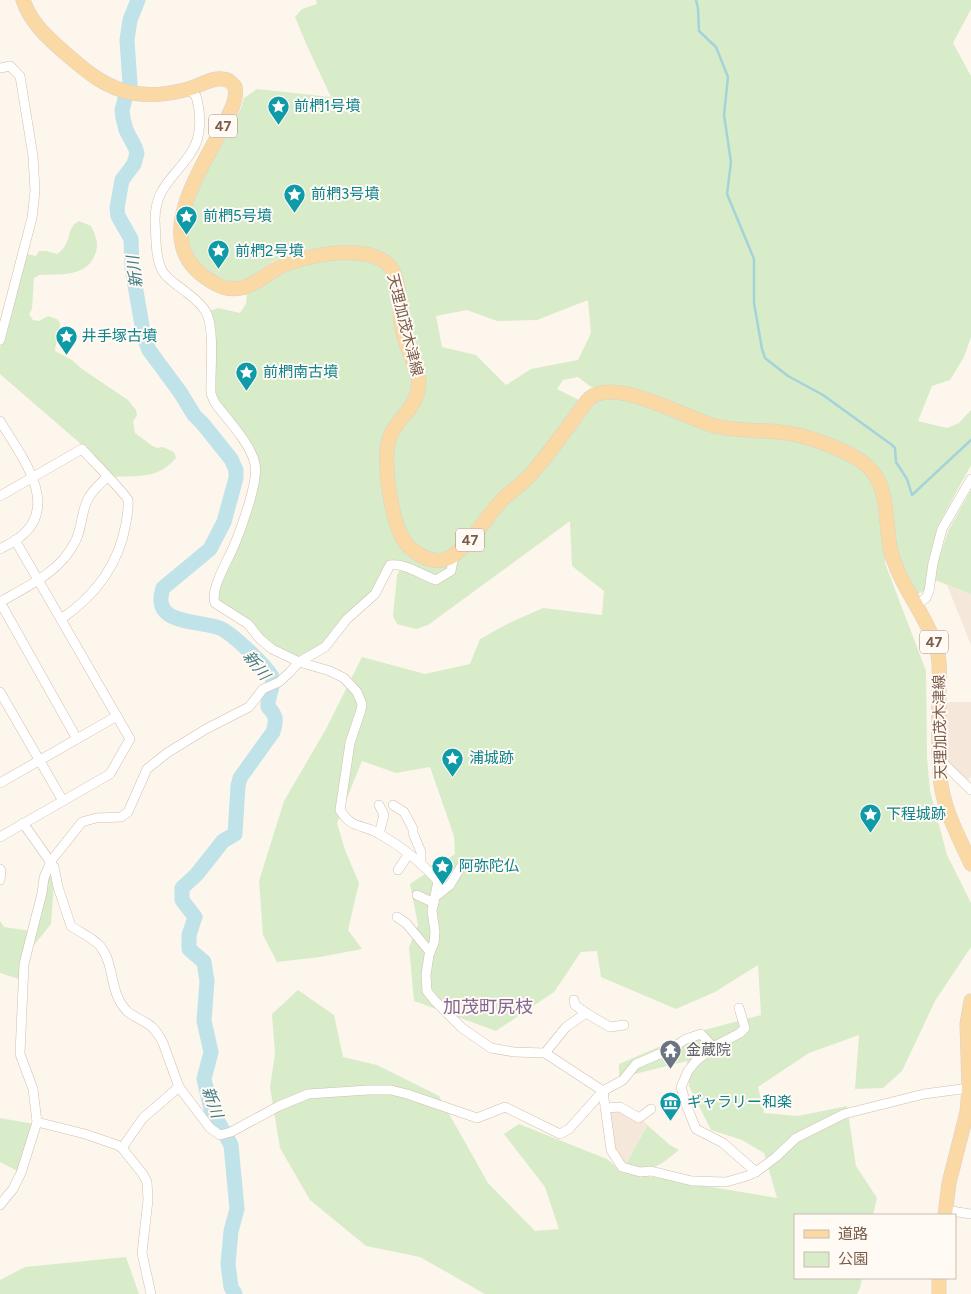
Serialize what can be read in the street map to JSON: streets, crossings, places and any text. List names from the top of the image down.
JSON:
{
  "streets": {
    "main road": ["47", "天理加茂木津線"]
  },
  "districts": ["加茂町尻枝"],
  "water": ["新川"],
  "places": {
    "place": [
      "前椚1号墳",
      "前椚3号墳",
      "前椚5号墳",
      "前椚2号墳",
      "井手塚古墳",
      "前椚南古墳",
      "浦城跡",
      "下程城跡",
      "阿弥陀仏"
    ],
    "temple": ["金蔵院"],
    "museum": ["ギャラリー和楽"]
  },
  "legend": ["道路", "公園"]
}
